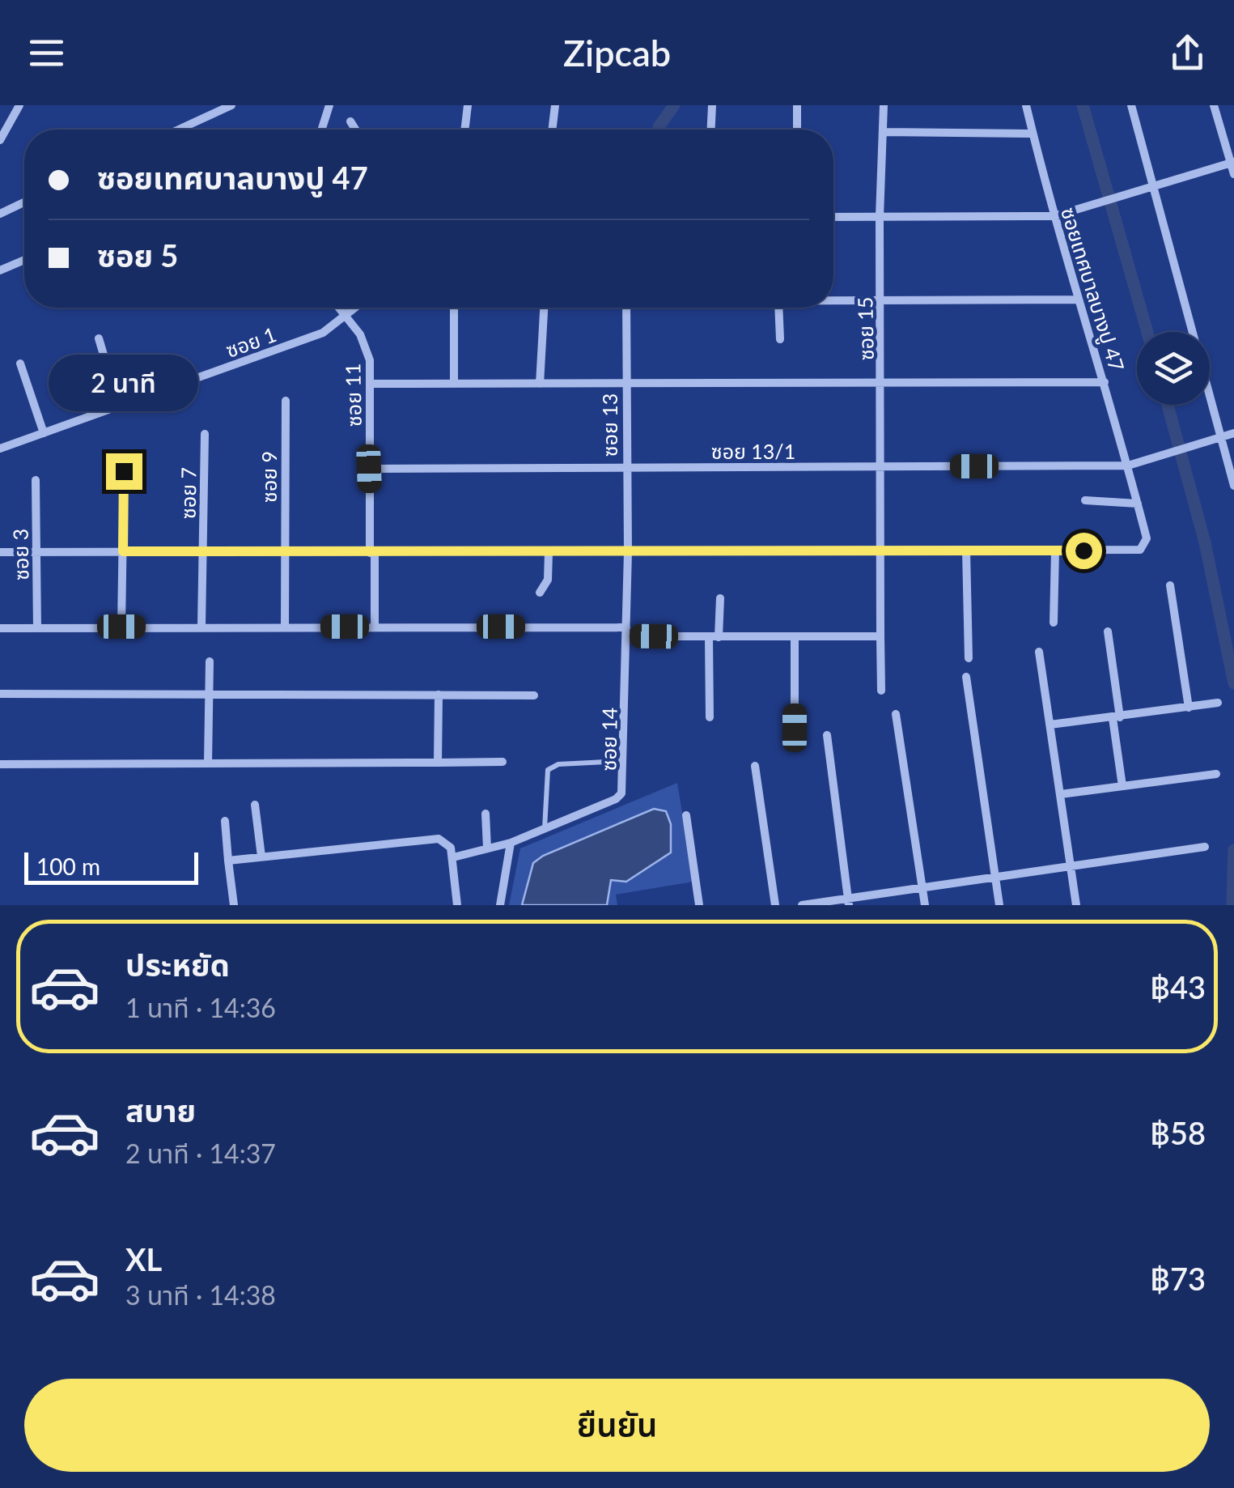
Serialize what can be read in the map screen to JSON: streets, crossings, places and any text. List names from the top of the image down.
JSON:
{
  "streets": {
    "street": [
      "ซอยเทศบาลบางปู 47",
      "ซอย 15",
      "ซอย 1",
      "ซอย 11",
      "ซอย 13",
      "ซอย 13/1",
      "ซอย 9",
      "ซอย 7",
      "ซอย 3",
      "ซอย 14"
    ]
  },
  "crossings": [
    ["ซอยเทศบาลบางปู 47", "ซอย 15"],
    ["ซอยเทศบาลบางปู 47", "ซอย 11"],
    ["ซอยเทศบาลบางปู 47", "ซอย 13"],
    ["ซอยเทศบาลบางปู 47", "ซอย 13/1"],
    ["ซอยเทศบาลบางปู 47", "ซอย 9"],
    ["ซอยเทศบาลบางปู 47", "ซอย 7"],
    ["ซอยเทศบาลบางปู 47", "ซอย 3"],
    ["ซอยเทศบาลบางปู 47", "ซอย 14"],
    ["ซอย 15", "ซอย 13/1"],
    ["ซอย 1", "ซอย 11"],
    ["ซอย 11", "ซอย 13/1"],
    ["ซอย 13", "ซอย 13/1"],
    ["ซอย 13", "ซอย 14"]
  ],
  "scale_bar": "100 m",
  "page": {
    "header": "Zipcab",
    "banner": ["ซอยเทศบาลบางปู 47", "ซอย 5"],
    "bubble": "2 นาที",
    "scale": "100 m",
    "list": [
      {
        "name": "ประหยัด",
        "note": "1 นาที · 14:36",
        "value": "฿43"
      },
      {
        "name": "สบาย",
        "note": "2 นาที · 14:37",
        "value": "฿58"
      },
      {
        "name": "XL",
        "note": "3 นาที · 14:38",
        "value": "฿73"
      }
    ],
    "buttons": "ยืนยัน"
  }
}
